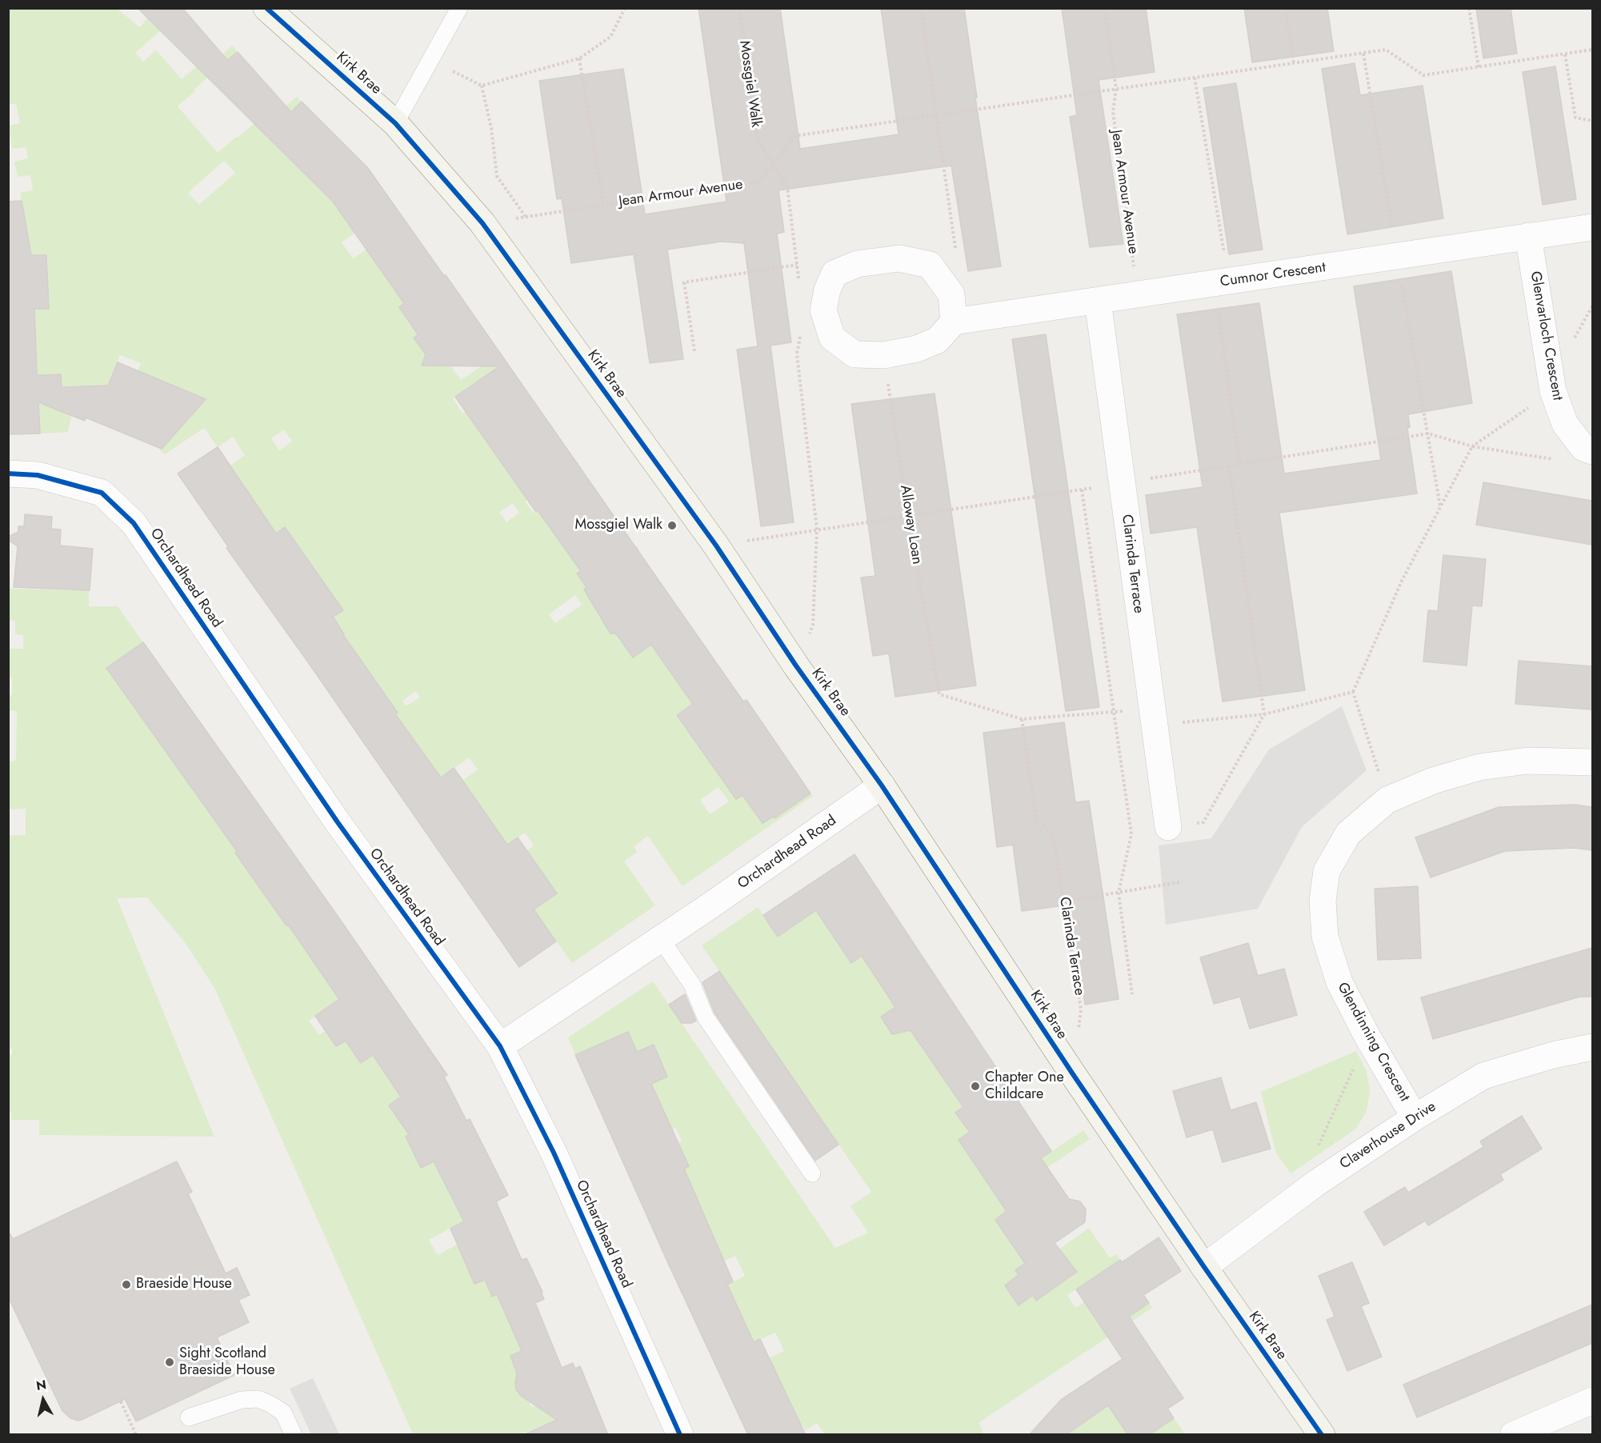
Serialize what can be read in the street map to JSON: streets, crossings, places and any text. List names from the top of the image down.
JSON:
{
  "streets": {
    "street": [
      "Kirk Brae",
      "Cumnor Crescent",
      "Glenvarloch Crescent",
      "Clarinda Terrace",
      "Orchardhead Road",
      "Glendinning Crescent",
      "Claverhouse Drive"
    ],
    "path": ["Mossgiel Walk", "Jean Armour Avenue", "Alloway Loan"]
  },
  "crossings": [
    ["Kirk Brae", "Jean Armour Avenue"],
    ["Kirk Brae", "Orchardhead Road"],
    ["Kirk Brae", "Claverhouse Drive"],
    ["Mossgiel Walk", "Jean Armour Avenue"],
    ["Jean Armour Avenue", "Cumnor Crescent"],
    ["Cumnor Crescent", "Glenvarloch Crescent"],
    ["Cumnor Crescent", "Alloway Loan"],
    ["Cumnor Crescent", "Clarinda Terrace"],
    ["Alloway Loan", "Clarinda Terrace"],
    ["Glendinning Crescent", "Claverhouse Drive"]
  ],
  "places": [
    "Mossgiel Walk",
    "Chapter One Childcare",
    "Braeside House",
    "Sight Scotland Braeside House"
  ],
  "north": "top"
}
